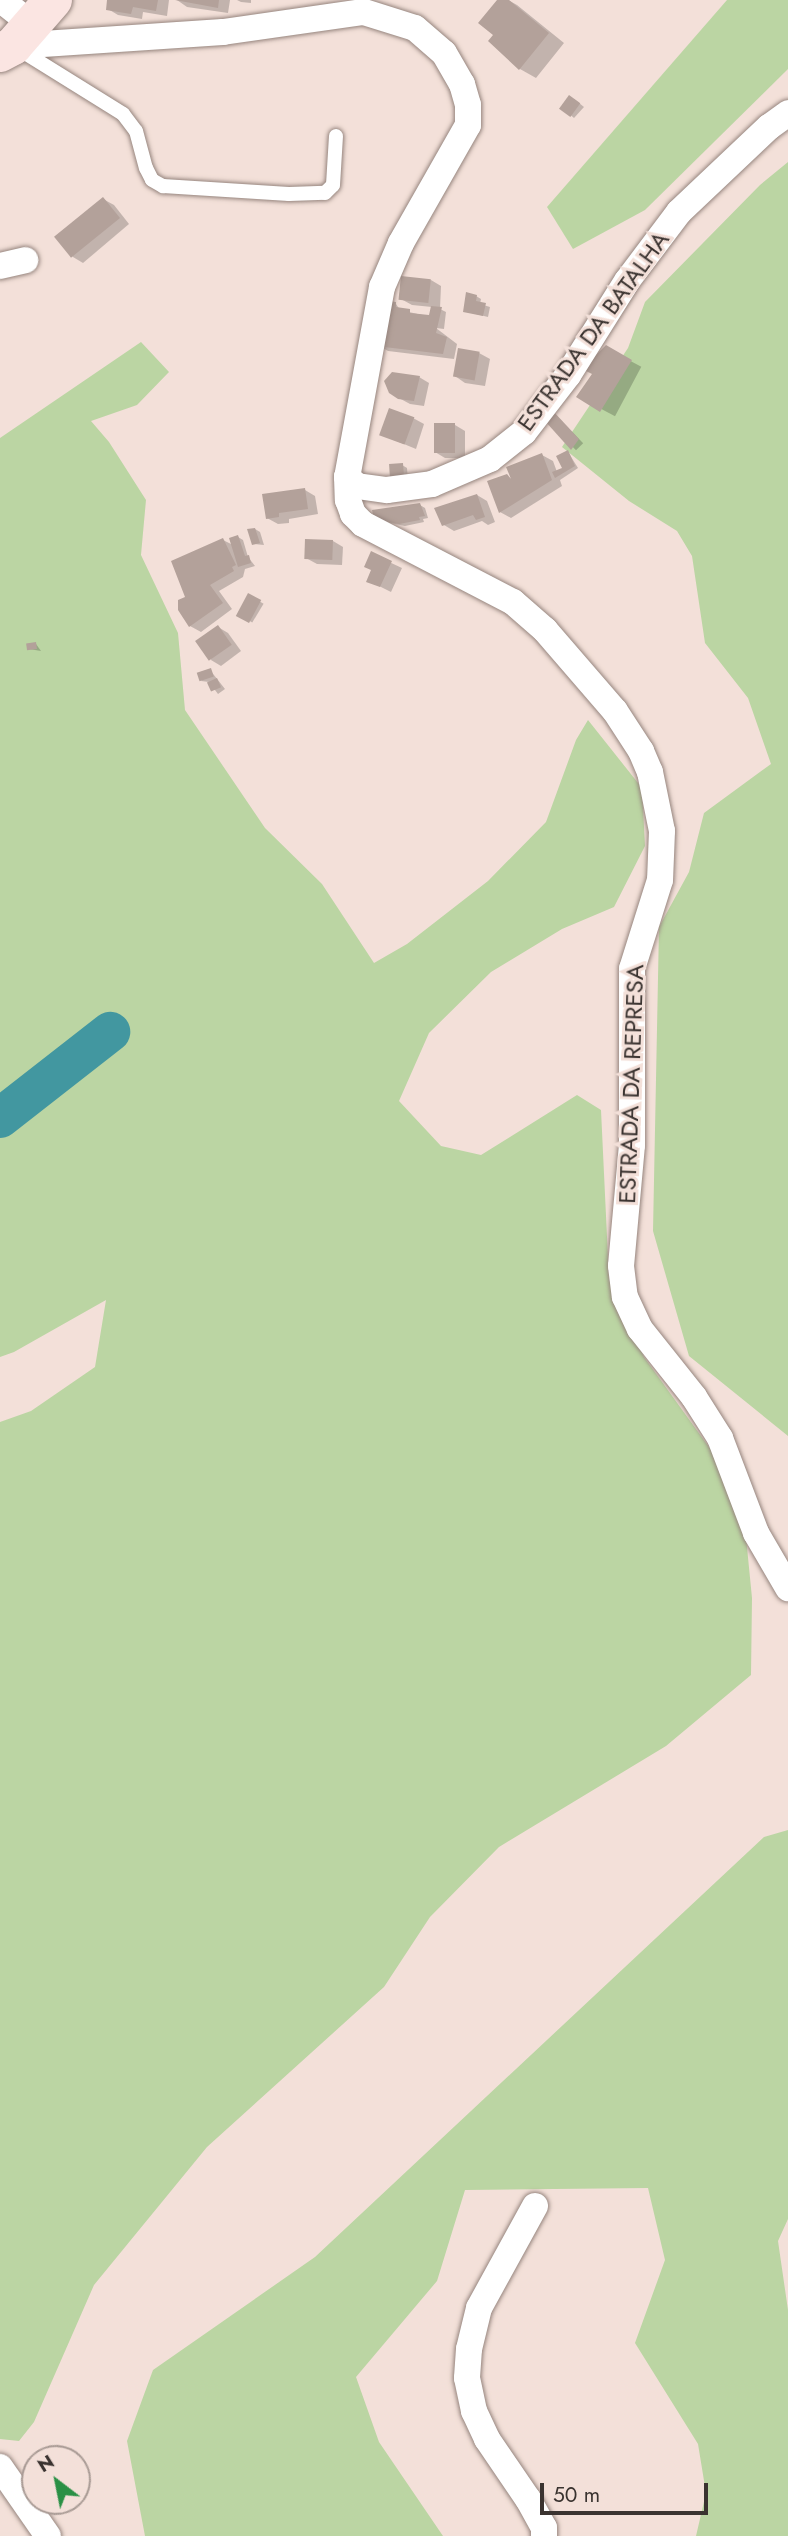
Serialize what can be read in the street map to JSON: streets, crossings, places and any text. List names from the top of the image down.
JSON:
{
  "streets": {
    "street": ["ESTRADA DA BATALHA", "ESTRADA DA REPRESA"]
  },
  "crossings": [
    ["ESTRADA DA BATALHA", "ESTRADA DA REPRESA"]
  ],
  "scale_bar": "50 m",
  "north": "top left"
}
